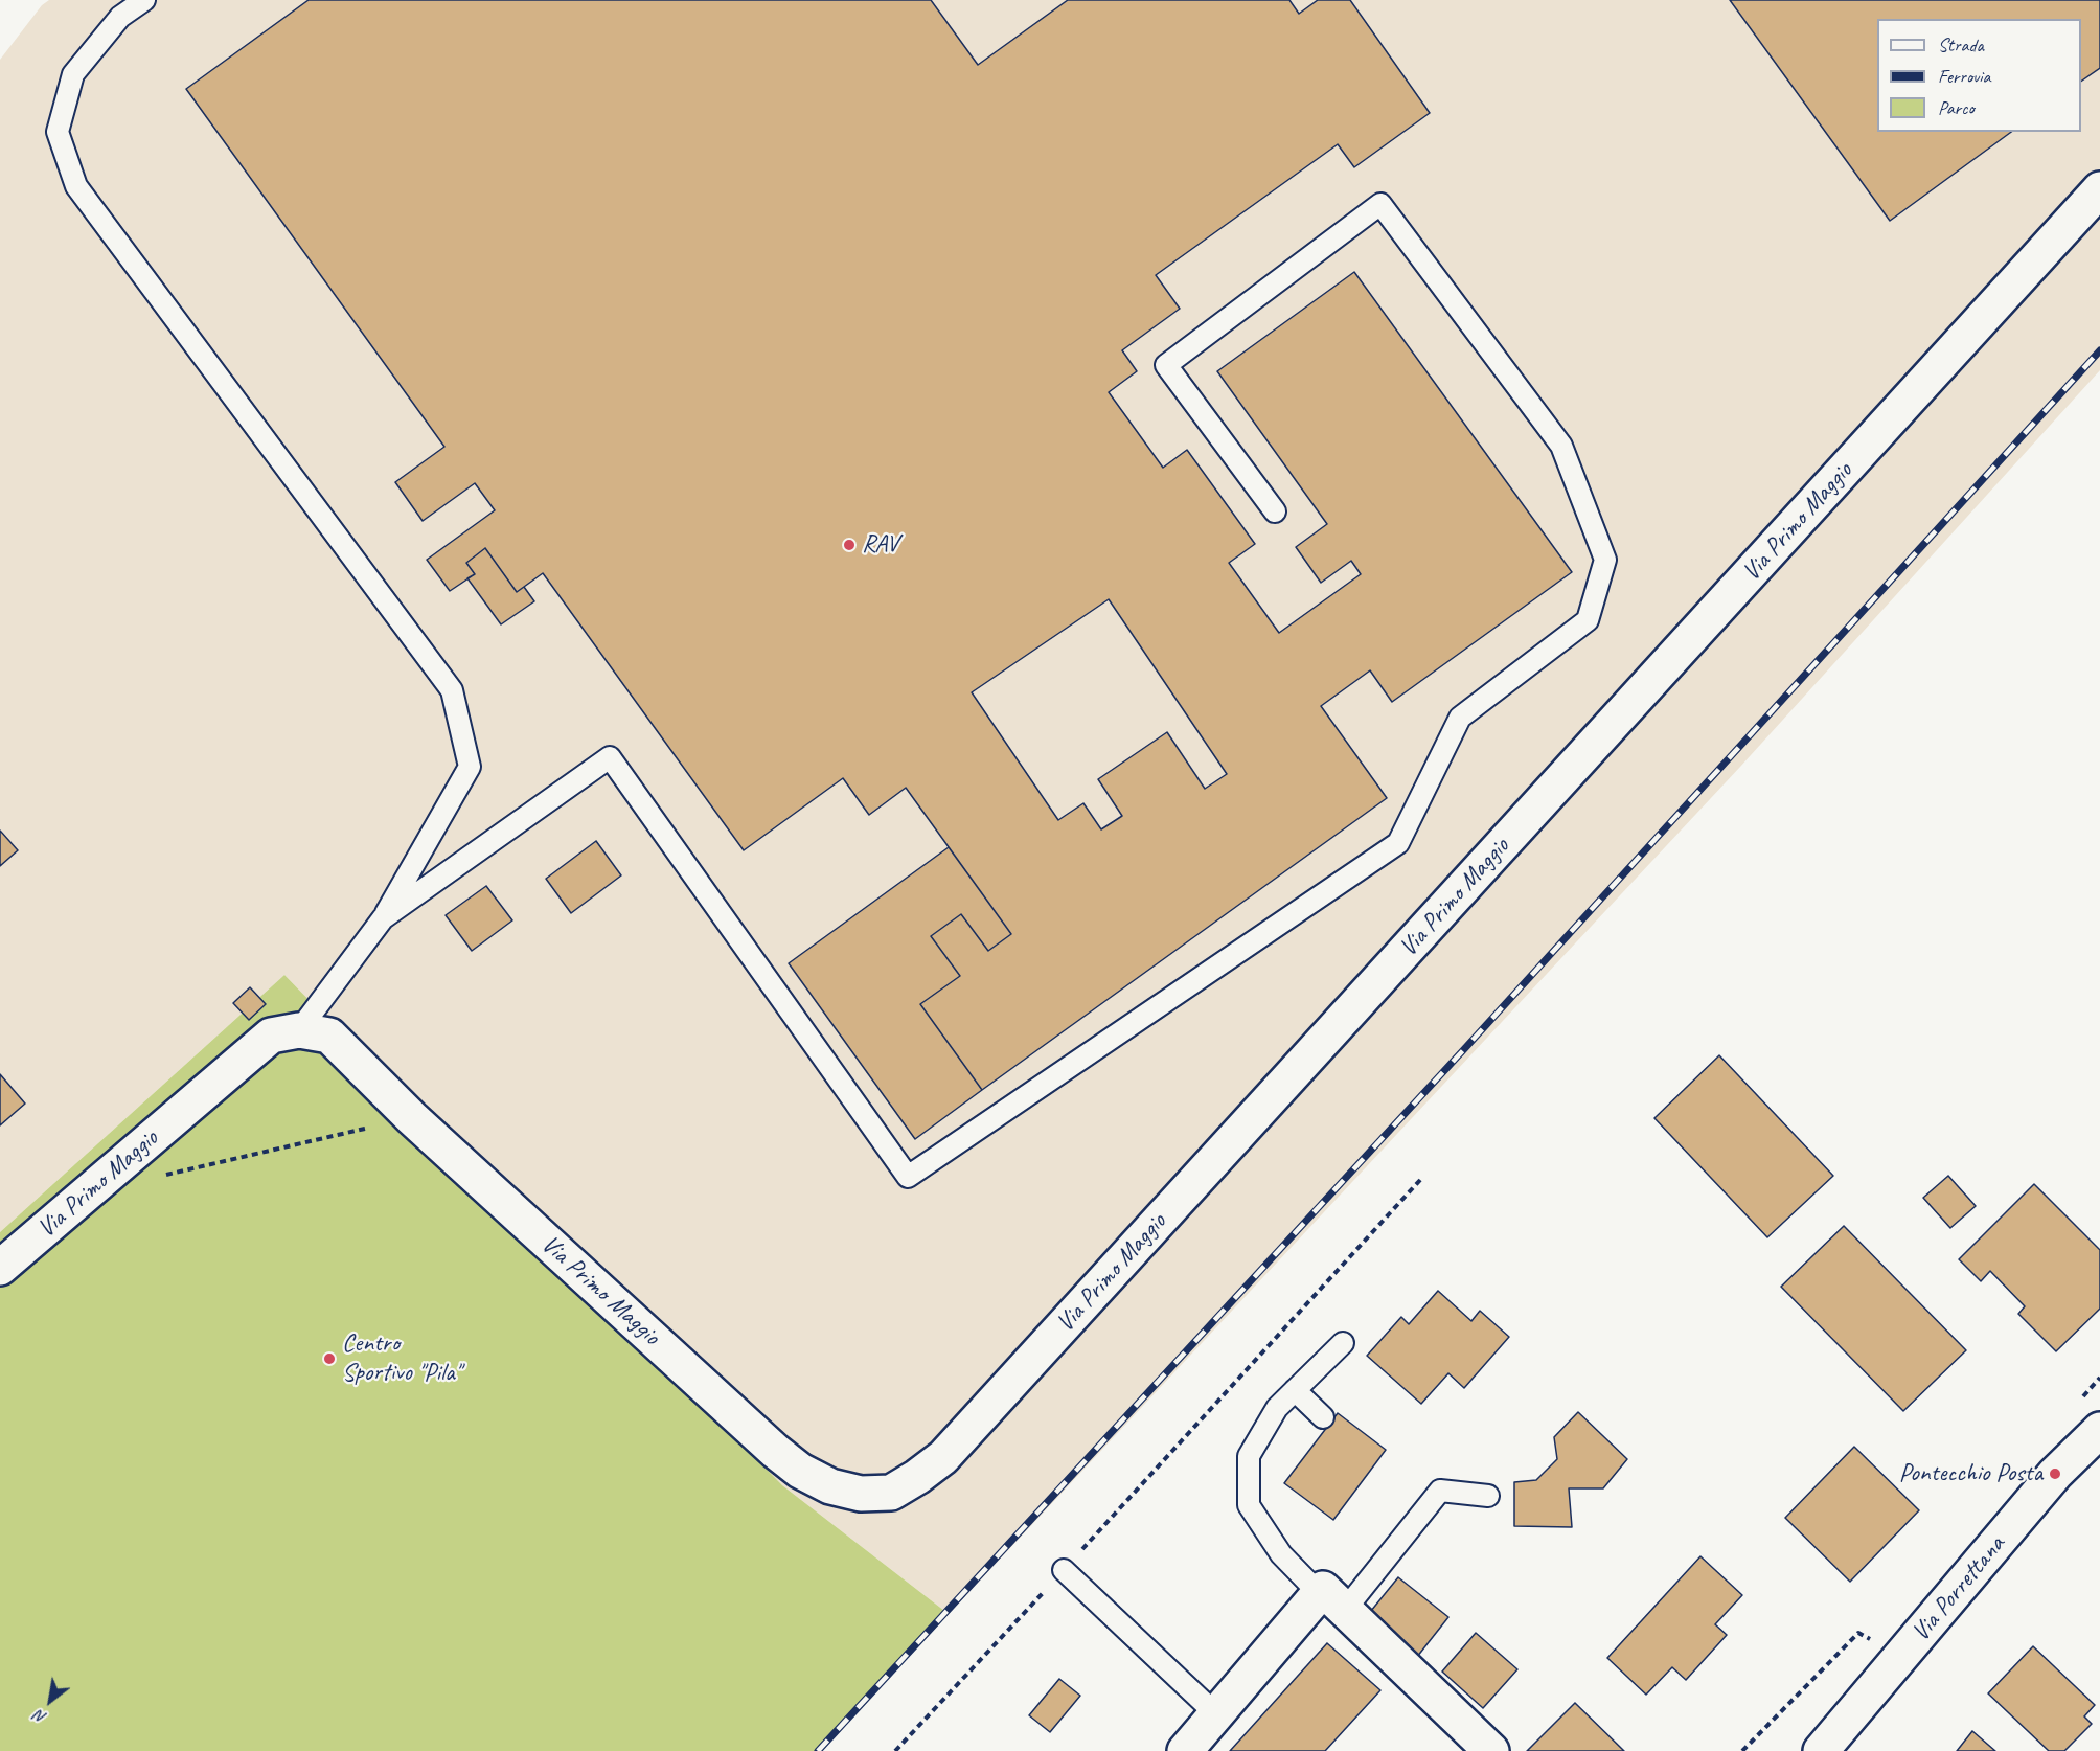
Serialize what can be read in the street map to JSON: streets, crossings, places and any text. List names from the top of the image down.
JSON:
{
  "streets": {
    "street": ["Via Primo Maggio", "Via Porrettana"]
  },
  "places": ["RAV", "Centro Sportivo \"Pila\"", "Pontecchio Posta"],
  "legend": ["Strada", "Ferrovia", "Parco"],
  "north": "bottom left"
}
